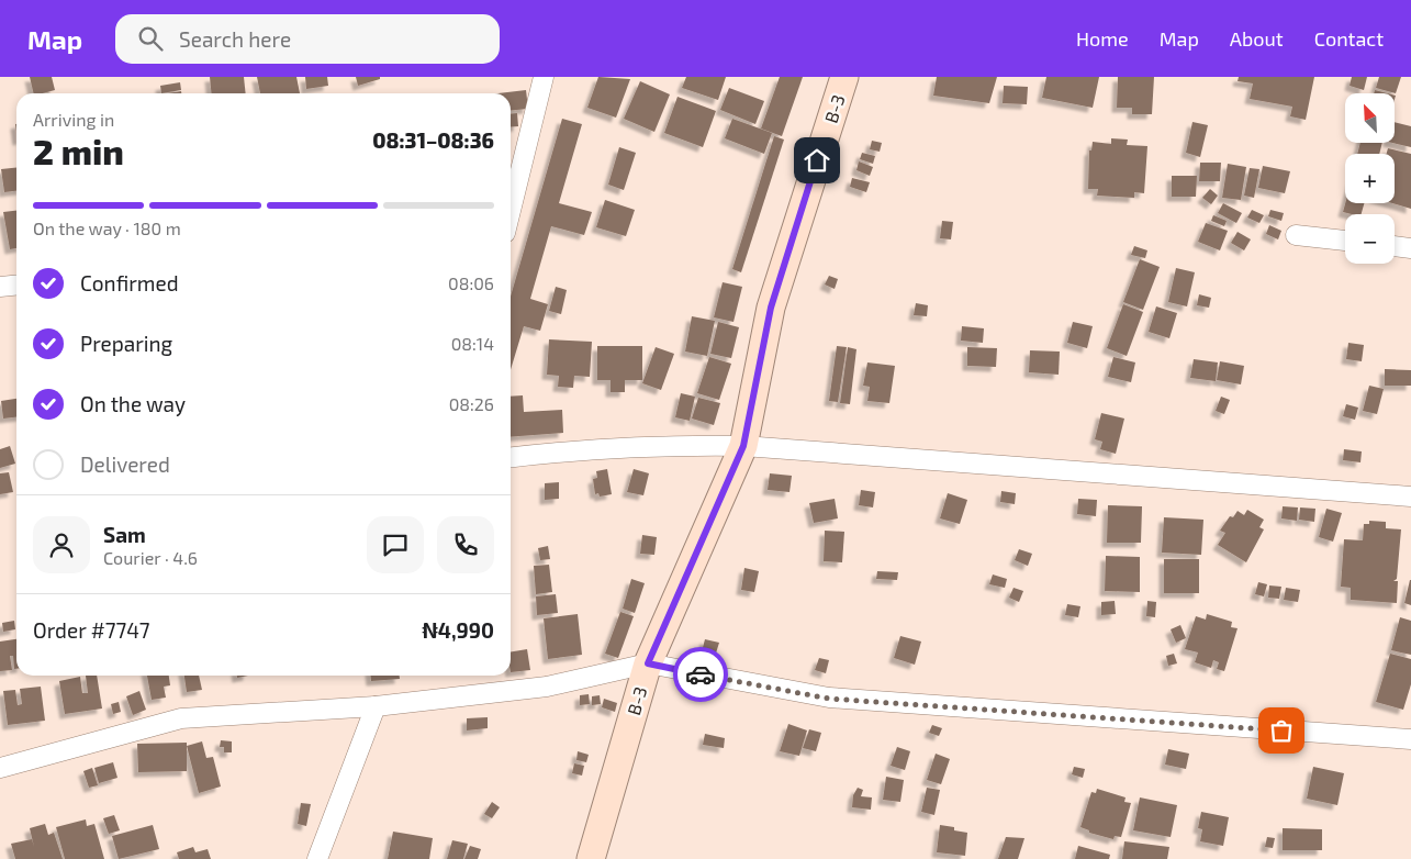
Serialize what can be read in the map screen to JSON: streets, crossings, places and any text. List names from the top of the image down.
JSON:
{
  "streets": {
    "main road": ["B-3"]
  },
  "north": "top left",
  "page": {
    "header": "Map",
    "search": "Search here",
    "nav": [
      "Home",
      "Map",
      "About",
      "Contact"
    ],
    "map_buttons": ["+", "−"],
    "heading": ["2 min", "Arriving in", "08:31–08:36"],
    "panel": [
      "Sam",
      "Courier · 4.6",
      "Order #7747",
      "₦4,990"
    ],
    "bar": "On the way · 180 m",
    "list": [
      ["Confirmed", "08:06"],
      ["Preparing", "08:14"],
      ["On the way", "08:26"],
      "Delivered"
    ]
  }
}
